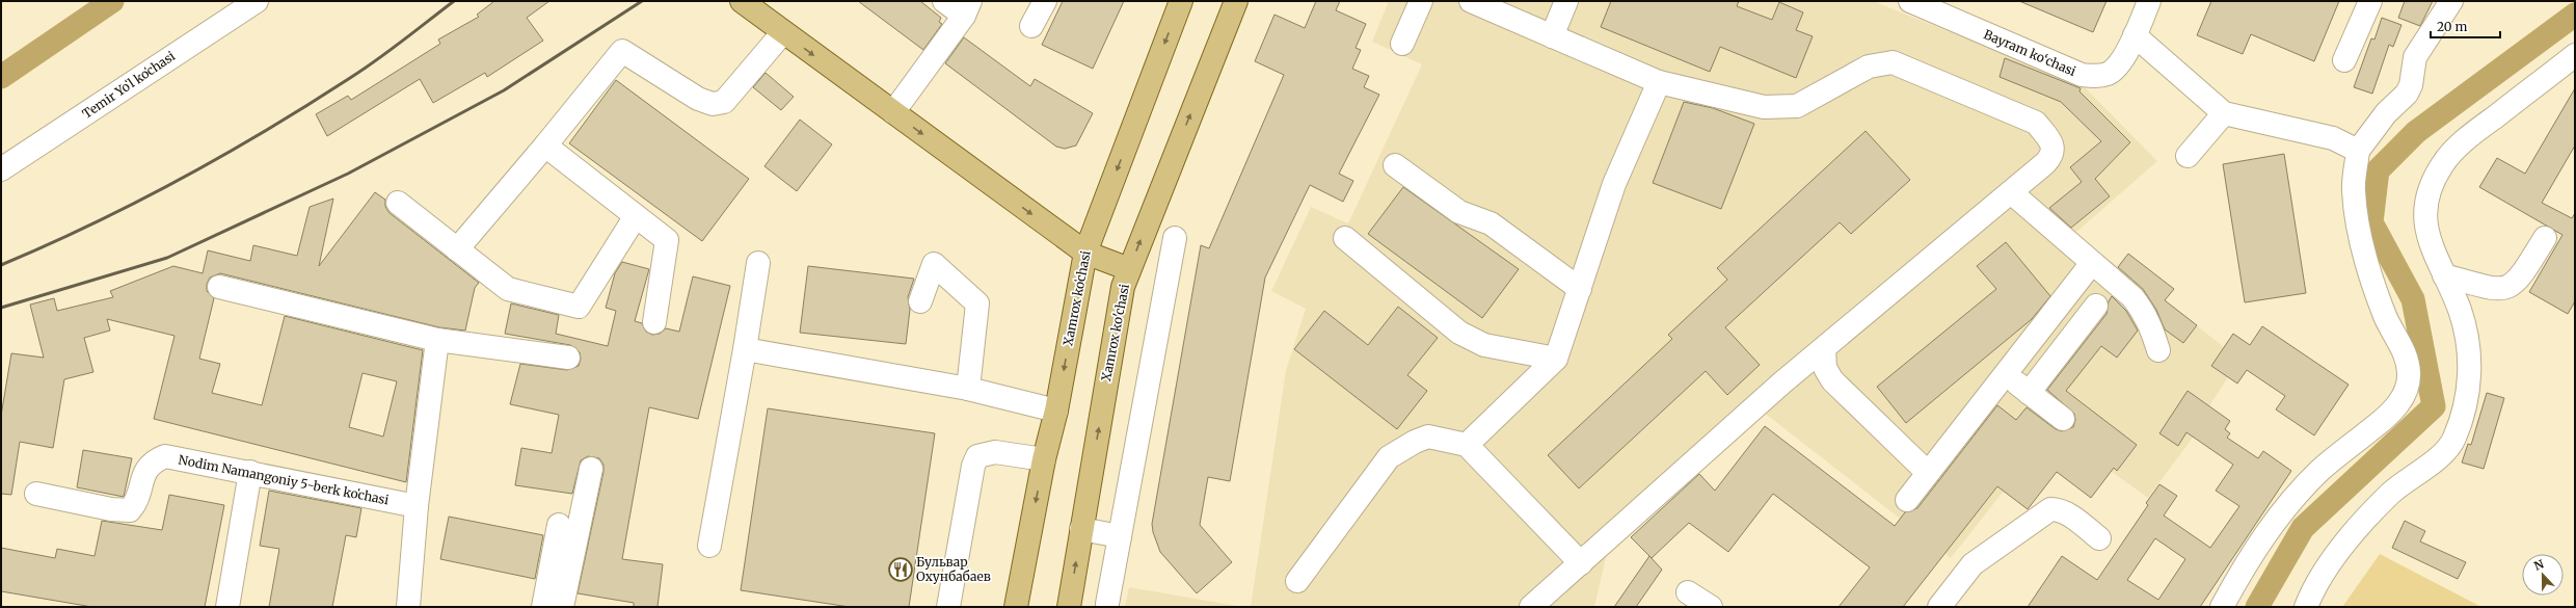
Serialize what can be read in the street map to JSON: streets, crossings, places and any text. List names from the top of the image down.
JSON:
{
  "streets": {
    "main road": ["Xamrox koʻchasi", "Xamrox ko'chasi"],
    "street": ["Bayram ko‘chasi", "Temir Yoʻl koʻchasi", "Nodim Namangoniy 5-berk koʻchasi"]
  },
  "one_way": ["Xamrox koʻchasi", "Xamrox ko'chasi"],
  "places": {
    "restaurant": ["Бульвар Охунбабаев"]
  },
  "scale_bar": "20 m",
  "north": "top"
}
